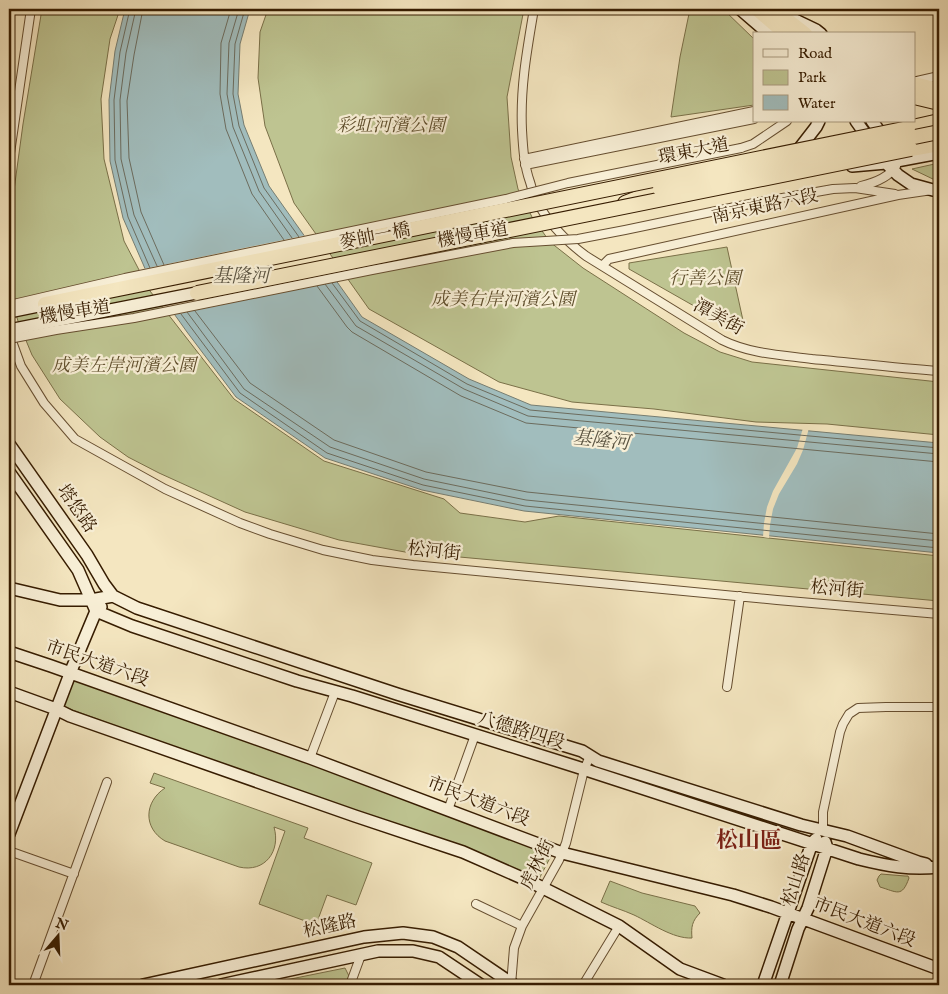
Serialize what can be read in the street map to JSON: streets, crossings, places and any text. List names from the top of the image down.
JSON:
{
  "streets": {
    "highway": ["環東大道", "麥帥一橋"],
    "main road": [
      "南京東路六段",
      "塔悠路",
      "市民大道六段",
      "八德路四段",
      "松山路",
      "松隆路"
    ],
    "street": [
      "機慢車道",
      "潭美街",
      "松河街",
      "虎林街"
    ]
  },
  "crossings": [
    ["環東大道", "麥帥一橋"],
    ["南京東路六段", "機慢車道"],
    ["南京東路六段", "麥帥一橋"],
    ["南京東路六段", "潭美街"],
    ["機慢車道", "麥帥一橋"],
    ["機慢車道", "松河街"],
    ["麥帥一橋", "松河街"],
    ["塔悠路", "八德路四段"],
    ["市民大道六段", "虎林街"],
    ["市民大道六段", "松山路"],
    ["八德路四段", "虎林街"],
    ["八德路四段", "松山路"],
    ["虎林街", "松隆路"]
  ],
  "districts": ["松山區"],
  "water": ["基隆河"],
  "parks": [
    "彩虹河濱公園",
    "行善公園",
    "成美右岸河濱公園",
    "成美左岸河濱公園"
  ],
  "legend": ["Road", "Park", "Water"],
  "north": "top"
}
